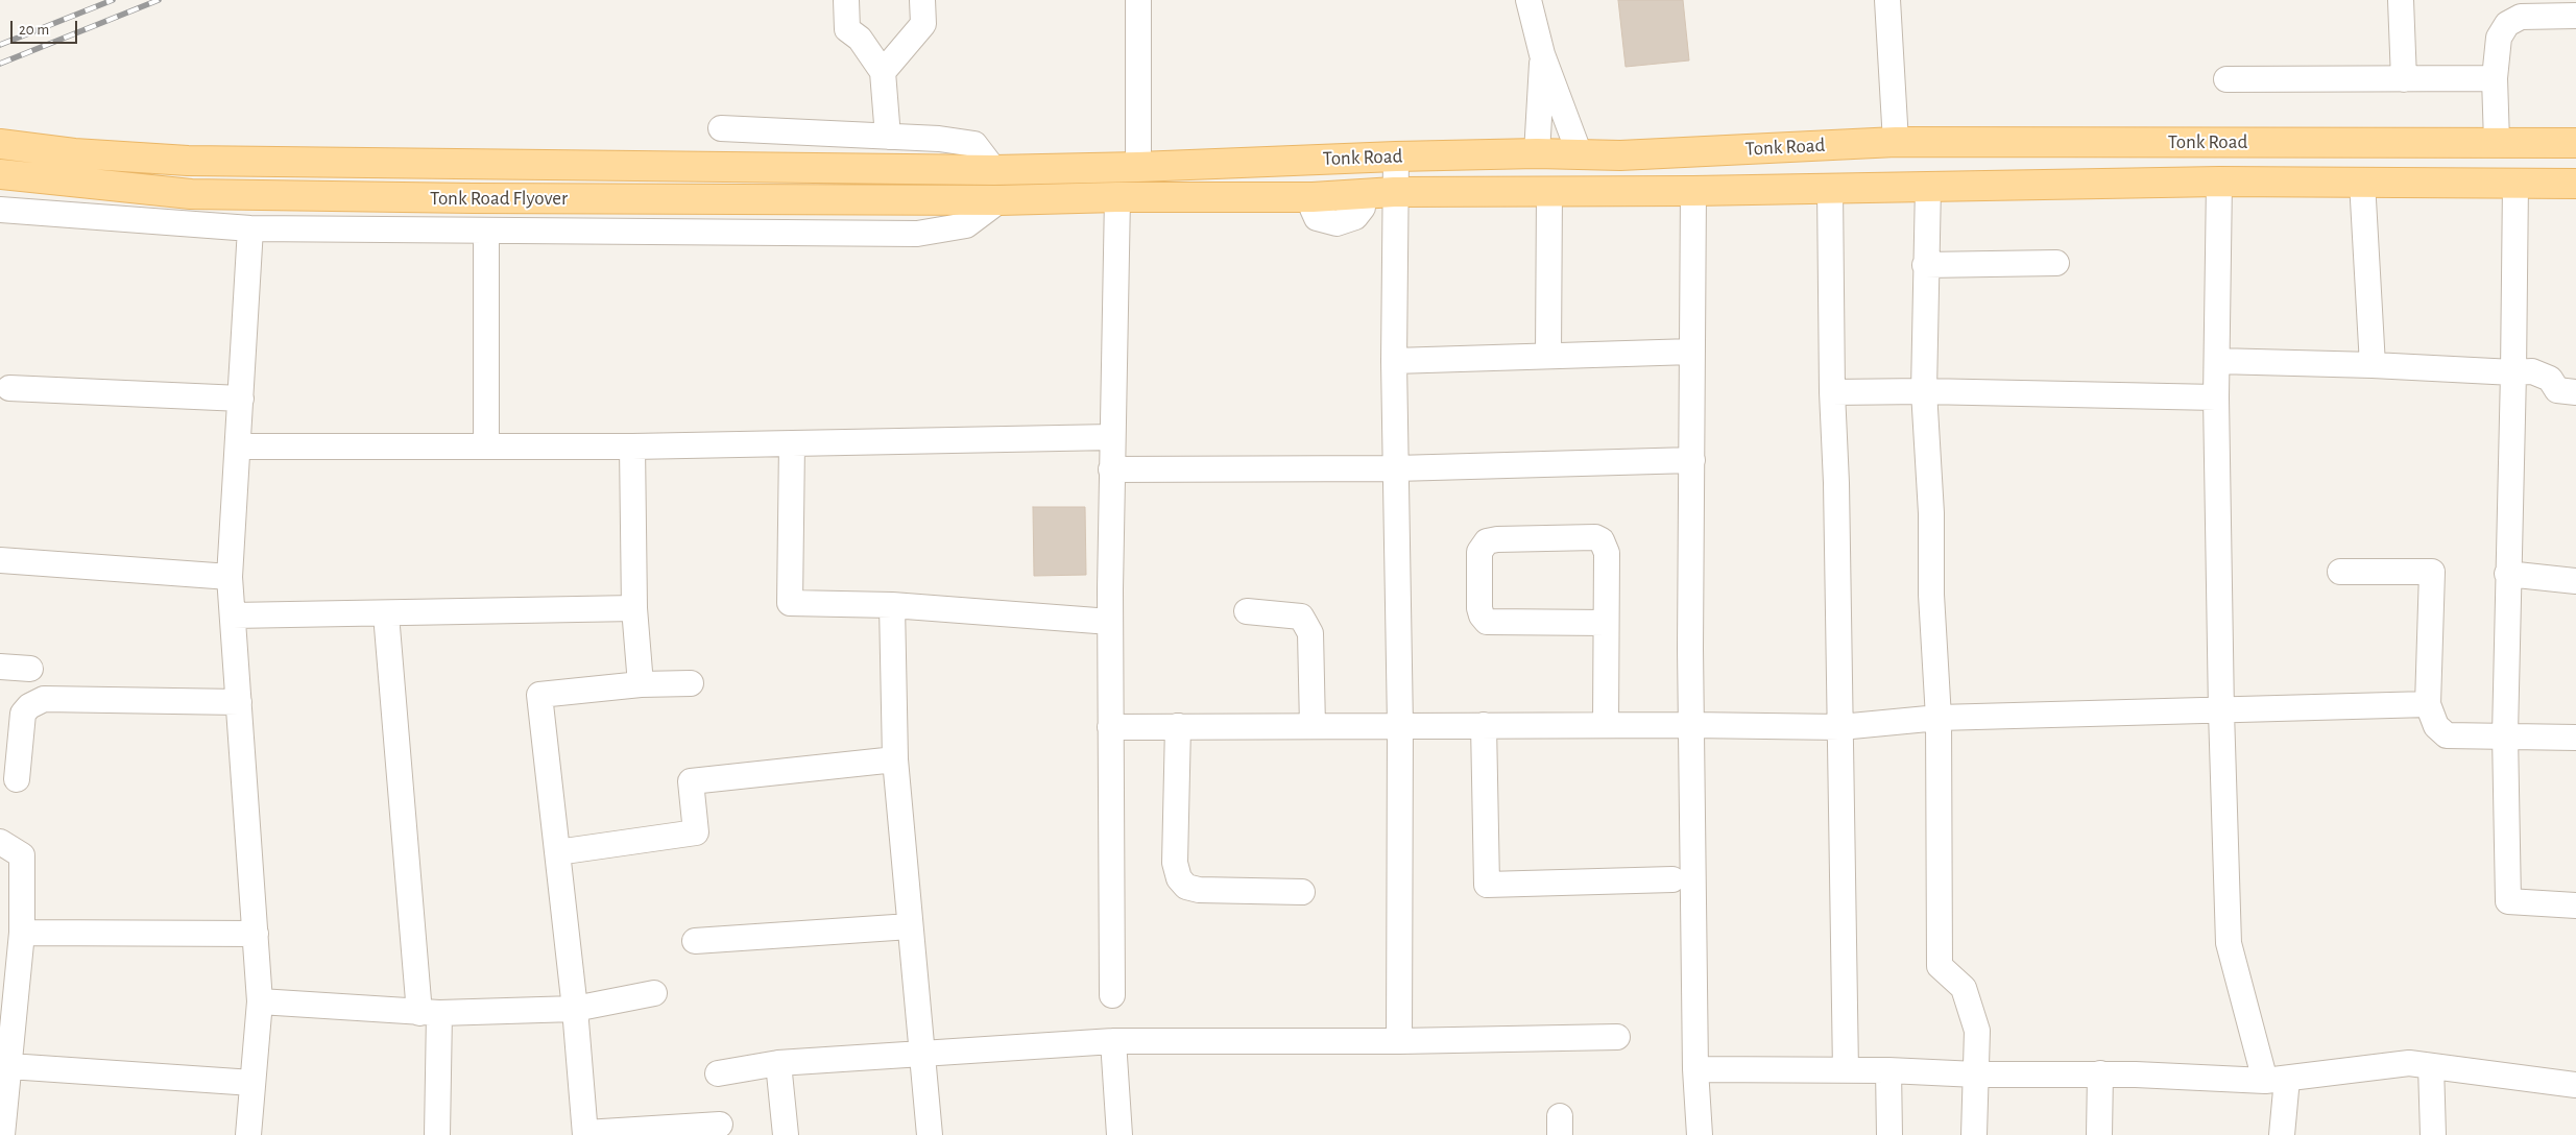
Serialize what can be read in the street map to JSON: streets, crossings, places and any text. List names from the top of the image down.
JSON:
{
  "streets": {
    "main road": ["Tonk Road", "Tonk Road Flyover"]
  },
  "crossings": [
    ["Tonk Road", "Tonk Road Flyover"]
  ],
  "scale_bar": "20 m"
}
